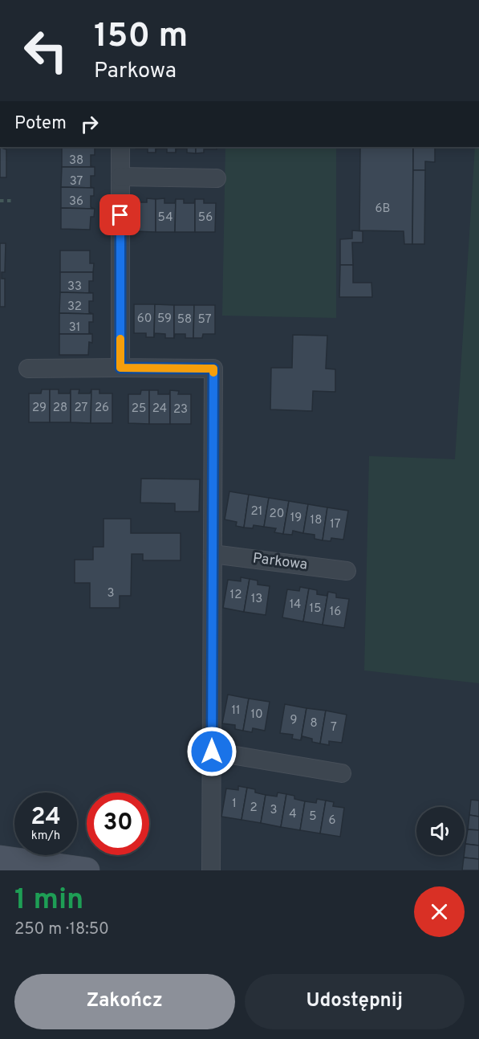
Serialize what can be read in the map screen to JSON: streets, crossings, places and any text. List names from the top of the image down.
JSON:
{
  "streets": {
    "street": ["Parkowa"]
  },
  "house_numbers": [
    "38",
    "37",
    "36",
    "6B",
    "54",
    "56",
    "33",
    "32",
    "60",
    "59",
    "58",
    "57",
    "31",
    "29",
    "28",
    "27",
    "26",
    "25",
    "24",
    "23",
    "21",
    "20",
    "19",
    "18",
    "17",
    "3",
    "12",
    "13",
    "14",
    "15",
    "16",
    "11",
    "10",
    "9",
    "8",
    "7",
    "1",
    "2",
    "3",
    "4",
    "5",
    "6"
  ],
  "page": {
    "turn": ["150 m", "Parkowa"],
    "then": "Potem",
    "speed": "24 km/h",
    "limit": "30",
    "heading": ["1 min", "250 m · 18:50"],
    "buttons": ["Zakończ", "Udostępnij"]
  }
}
